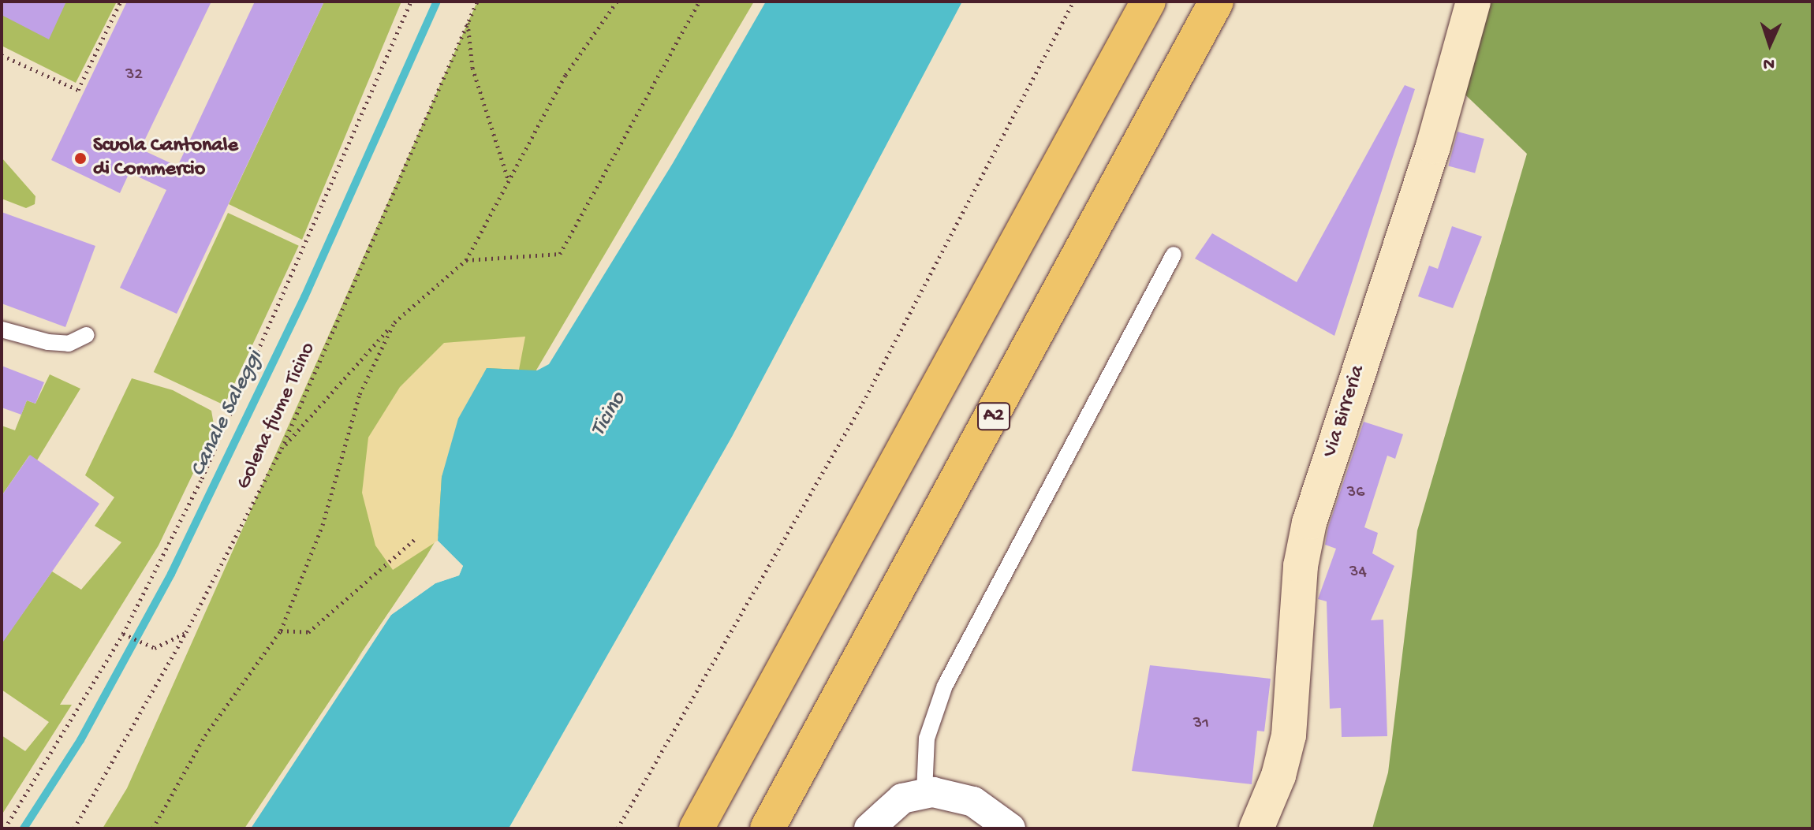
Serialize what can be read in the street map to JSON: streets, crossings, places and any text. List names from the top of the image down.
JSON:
{
  "streets": {
    "highway": ["A2"],
    "street": ["Via Birreria"],
    "path": ["Golena fiume Ticino"]
  },
  "water": ["Canale Saleggi", "Ticino"],
  "places": ["Scuola Cantonale di Commercio"],
  "house_numbers": [
    "32",
    "36",
    "34",
    "31"
  ],
  "north": "bottom"
}
